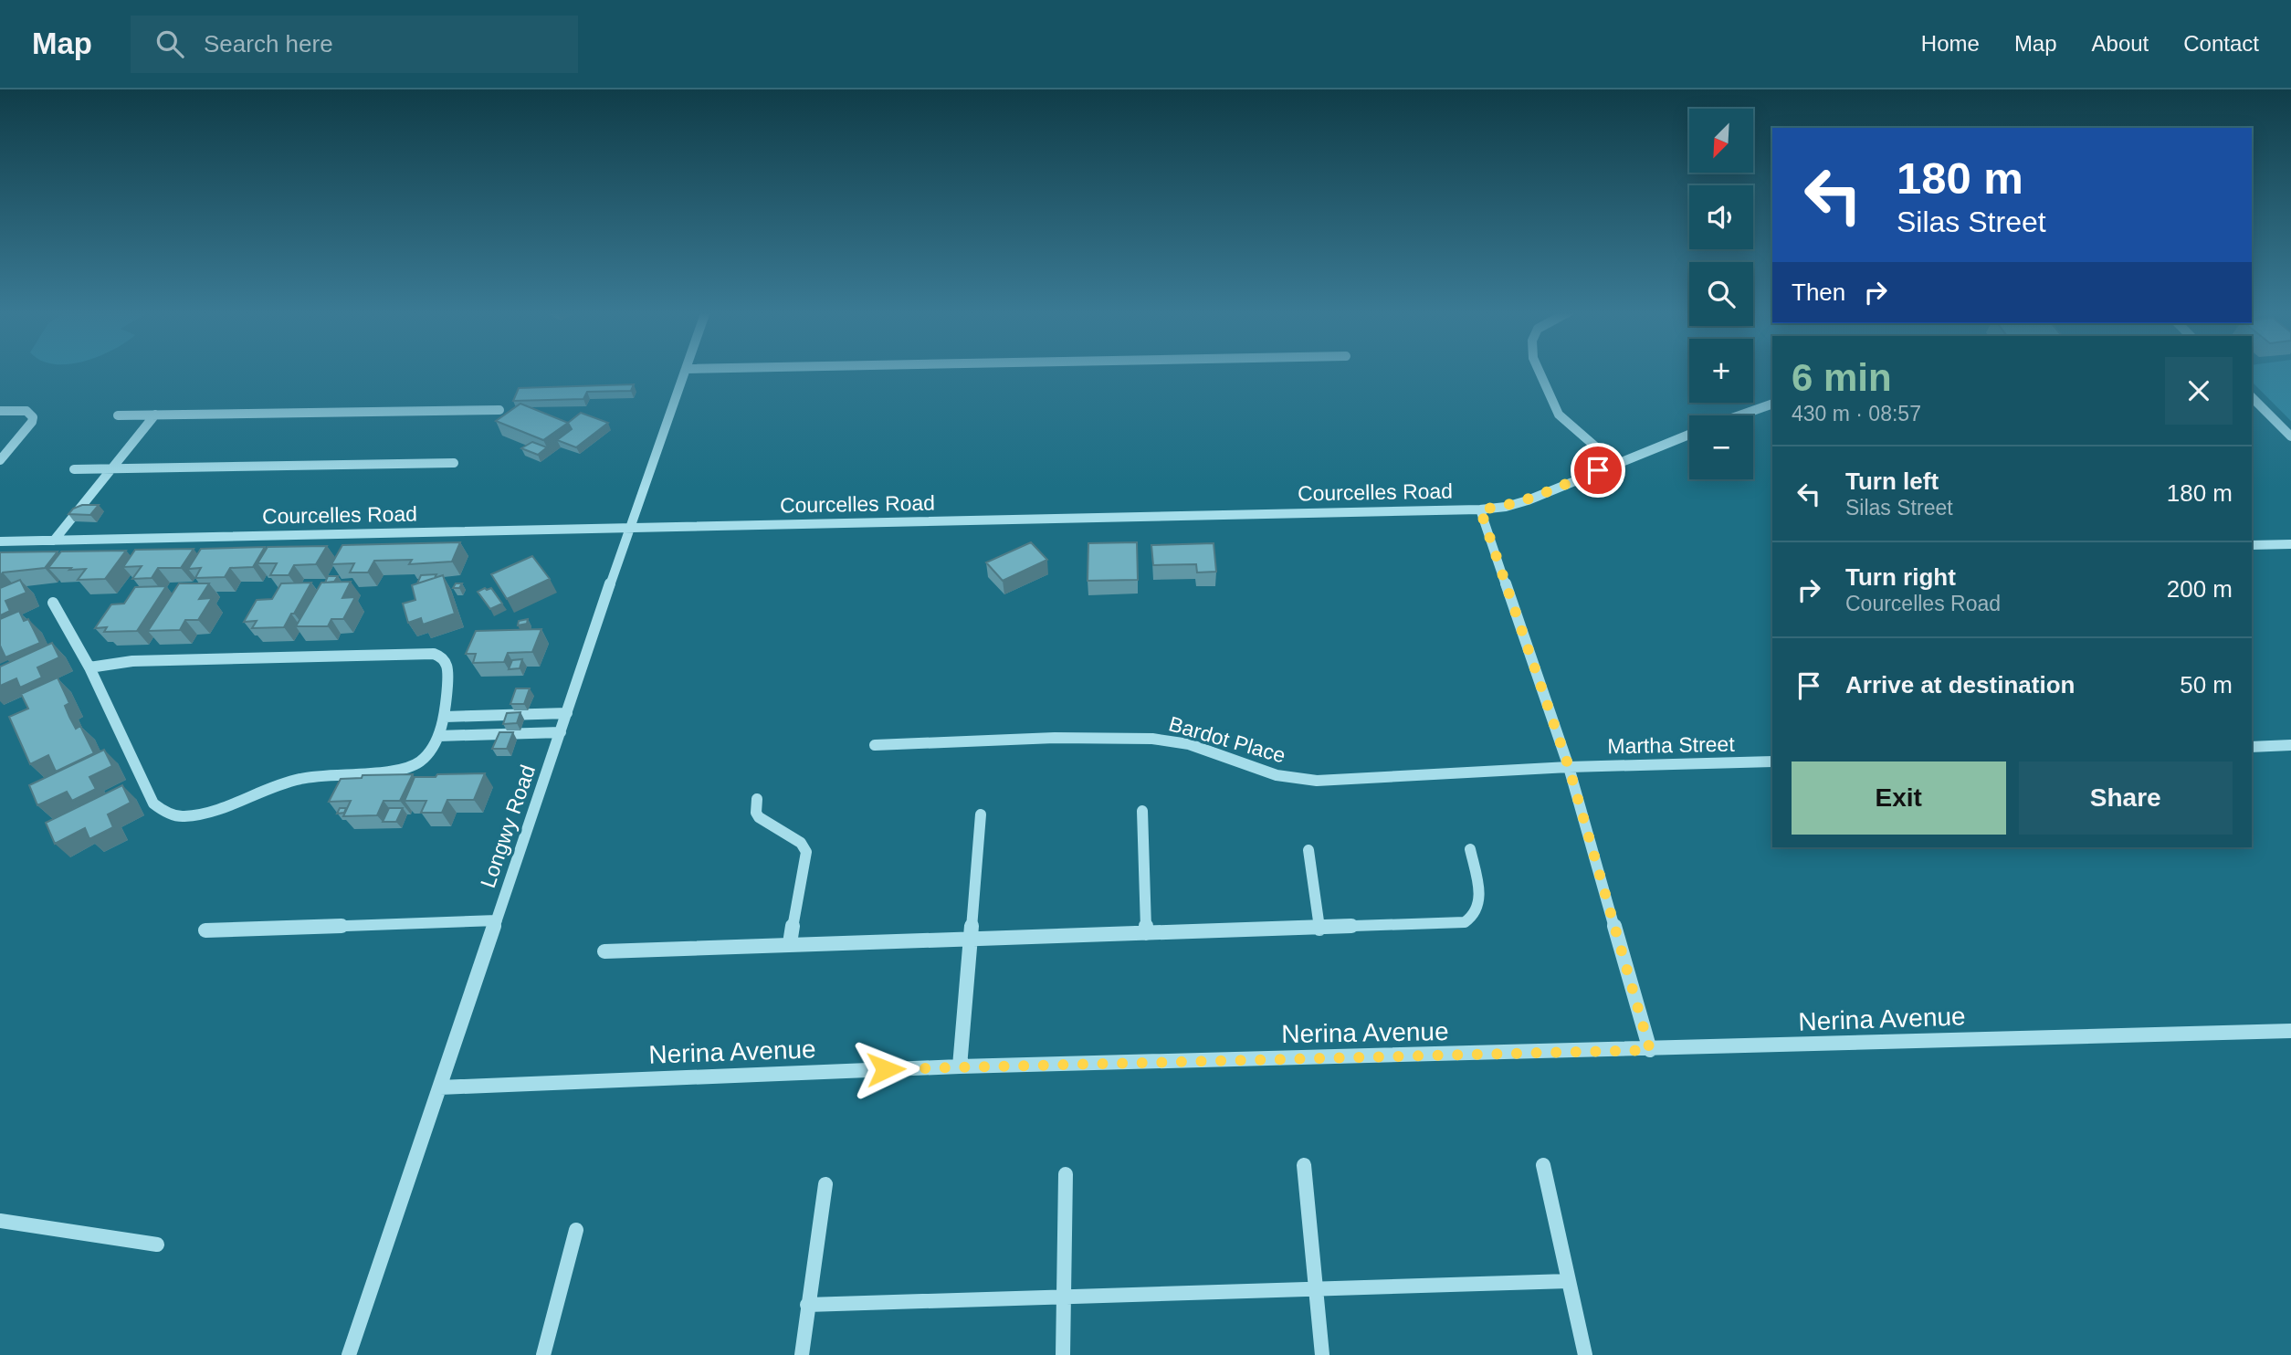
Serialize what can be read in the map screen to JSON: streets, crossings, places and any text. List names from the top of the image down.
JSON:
{
  "streets": {
    "street": [
      "Courcelles Road",
      "Bardot Place",
      "Martha Street",
      "Longwy Road",
      "Nerina Avenue"
    ]
  },
  "crossings": [
    ["Courcelles Road", "Longwy Road"],
    ["Bardot Place", "Martha Street"],
    ["Longwy Road", "Nerina Avenue"]
  ],
  "north": "bottom left",
  "page": {
    "header": "Map",
    "search": "Search here",
    "nav": [
      "Home",
      "Map",
      "About",
      "Contact"
    ],
    "map_buttons": ["+", "−"],
    "turn": ["180 m", "Silas Street"],
    "then": "Then",
    "heading": ["6 min", "430 m · 08:57"],
    "list": [
      {
        "name": "Turn left",
        "note": "Silas Street",
        "value": "180 m"
      },
      {
        "name": "Turn right",
        "note": "Courcelles Road",
        "value": "200 m"
      },
      {
        "name": "Arrive at destination",
        "value": "50 m"
      }
    ],
    "buttons": ["Exit", "Share"]
  }
}
